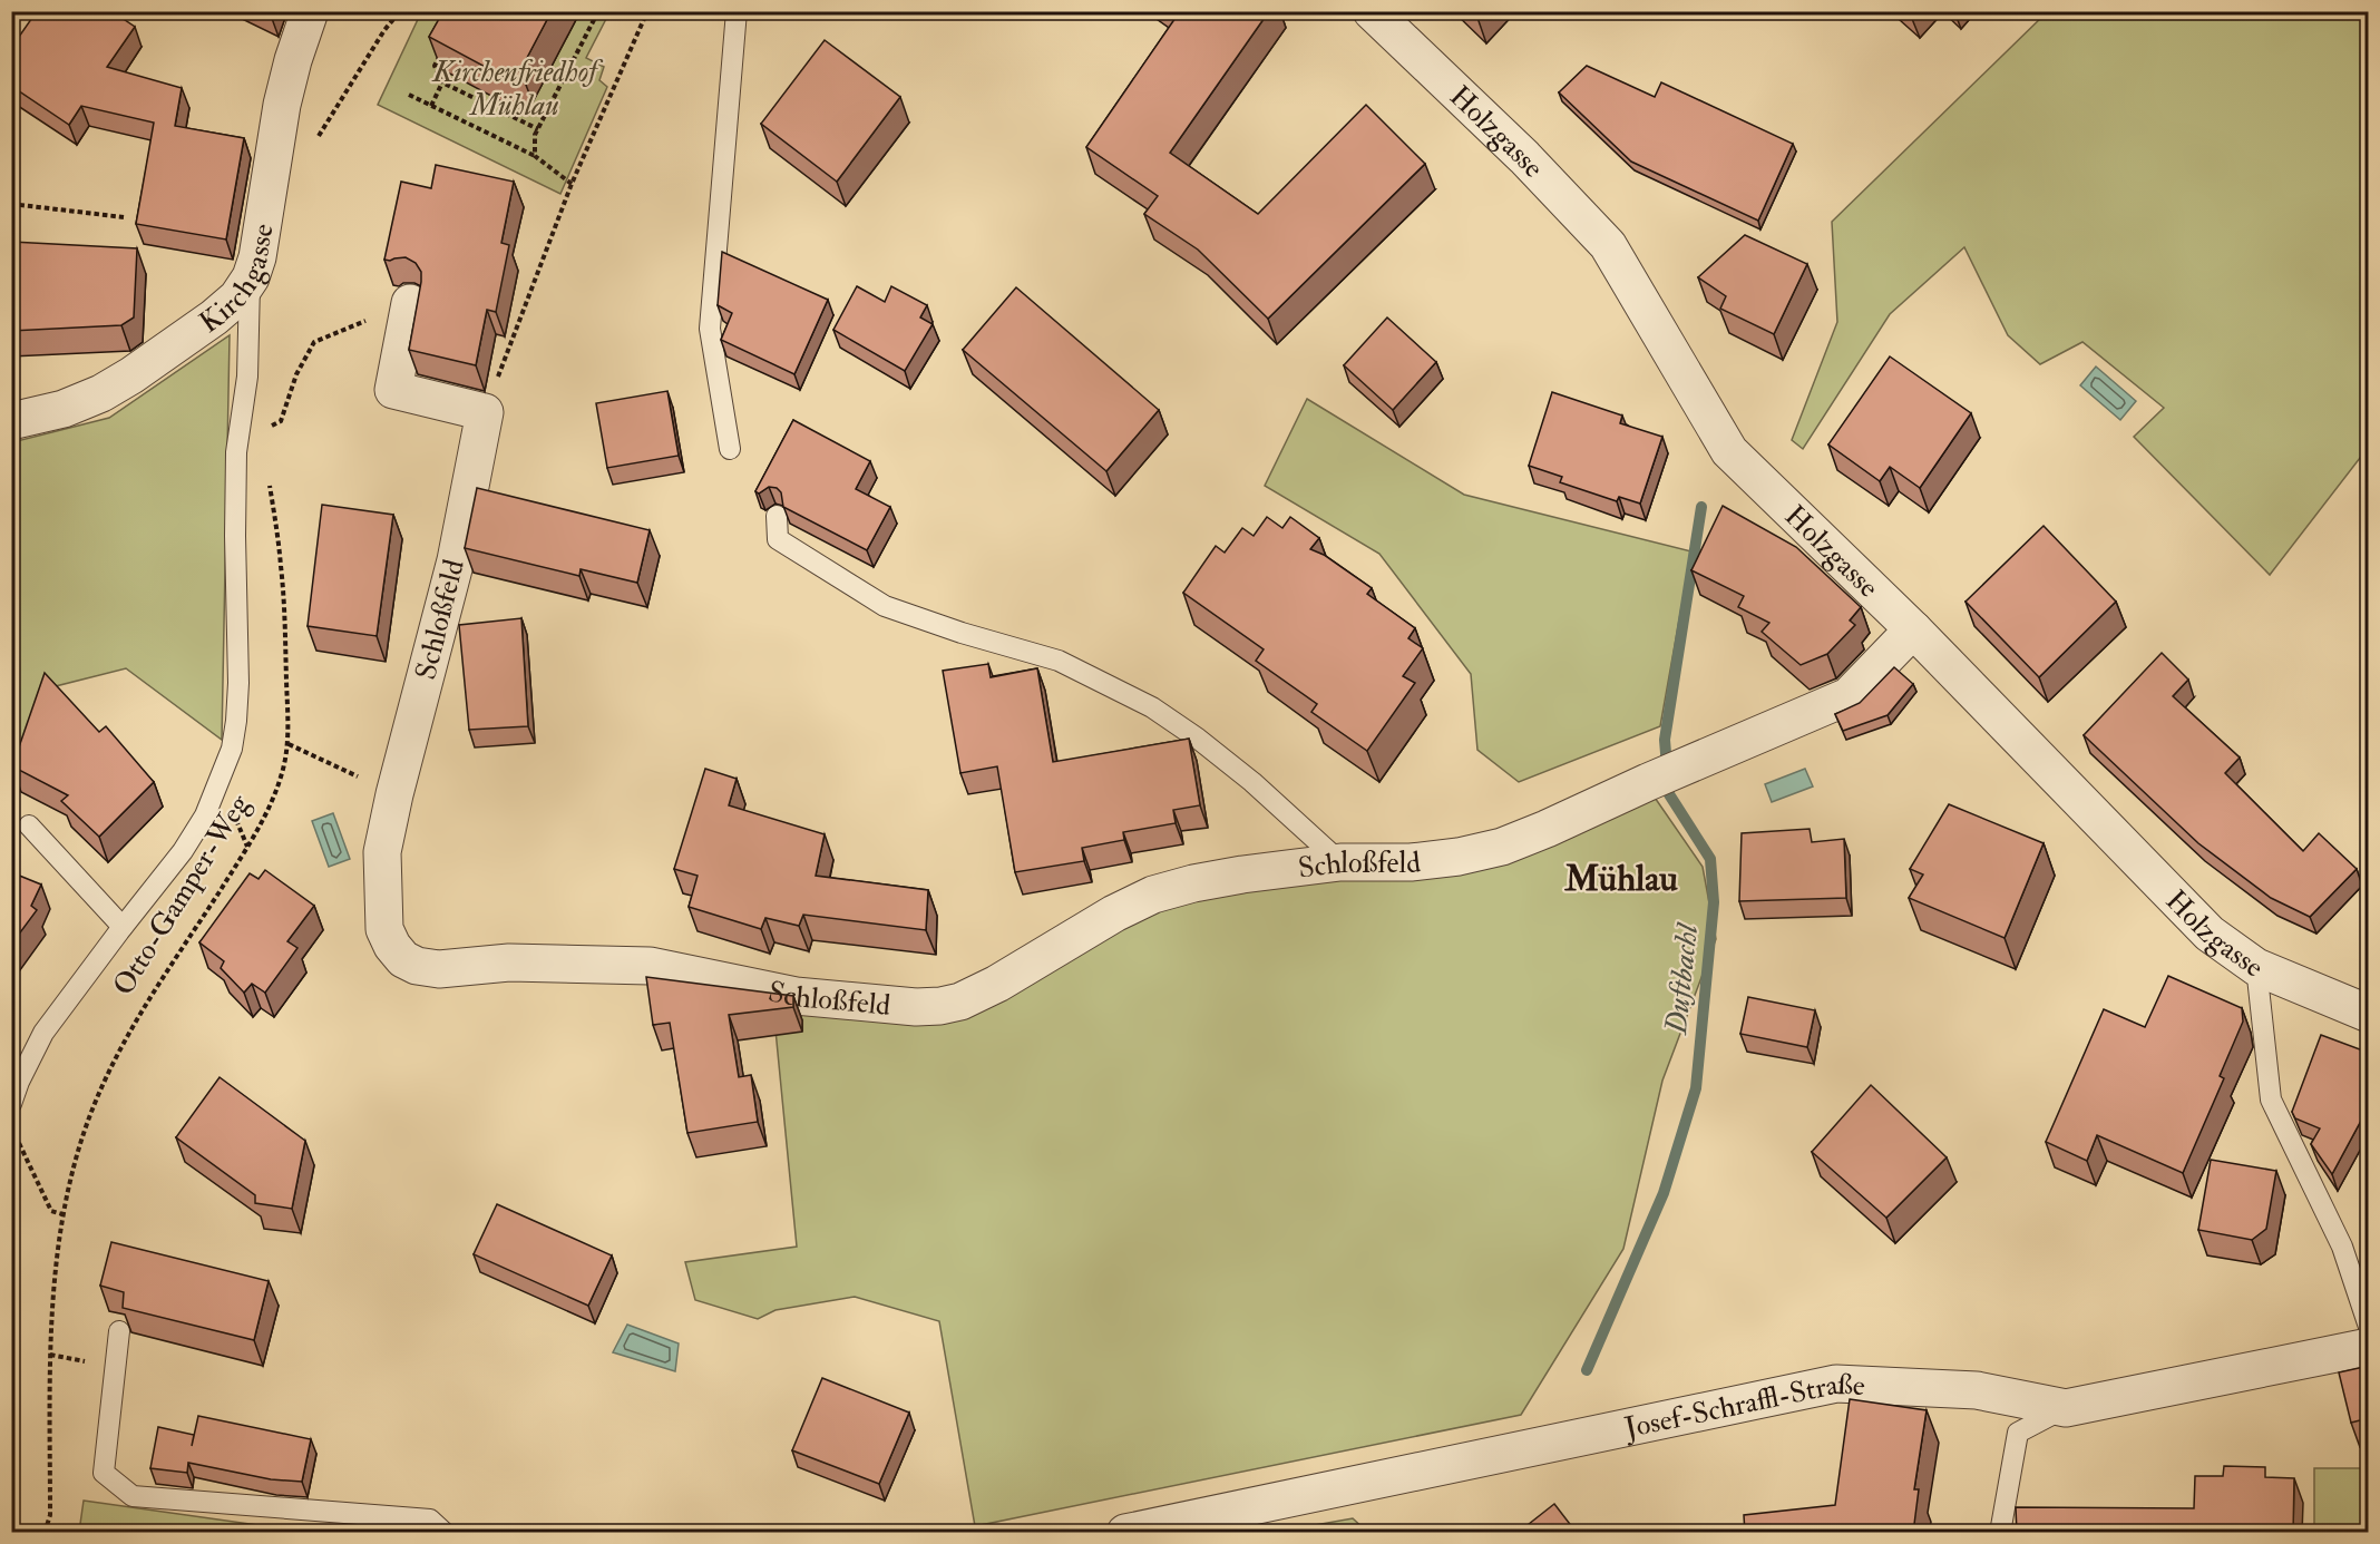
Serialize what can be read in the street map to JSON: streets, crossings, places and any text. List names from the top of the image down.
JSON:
{
  "streets": {
    "street": [
      "Holzgasse",
      "Kirchgasse",
      "Schloßfeld",
      "Josef-Schraffl-Straße"
    ],
    "path": ["Otto-Gamper-Weg"]
  },
  "crossings": [
    ["Holzgasse", "Schloßfeld"]
  ],
  "districts": ["Mühlau"],
  "water": ["Duftbachl"],
  "parks": ["Kirchenfriedhof Mühlau"]
}
